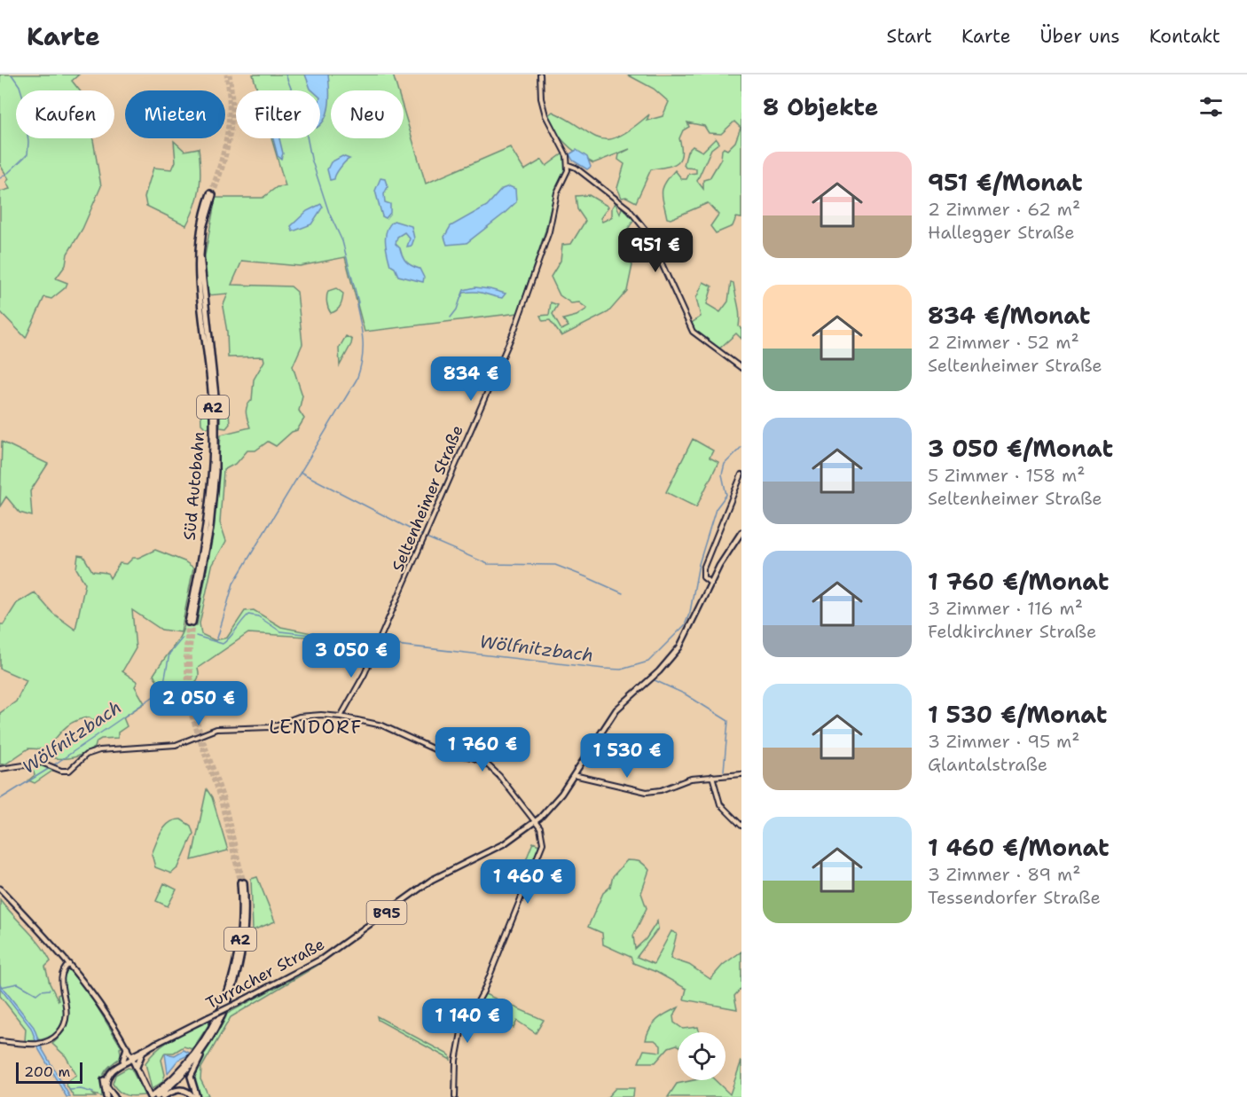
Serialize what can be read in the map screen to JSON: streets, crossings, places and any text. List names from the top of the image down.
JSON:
{
  "streets": {
    "highway": ["A2", "Süd Autobahn"],
    "main road": ["B95", "Turracher Straße"],
    "street": ["Seltenheimer Straße"]
  },
  "districts": ["LENDORF"],
  "water": ["Wölfnitzbach"],
  "scale_bar": "200 m",
  "page": {
    "header": "Karte",
    "nav": [
      "Start",
      "Karte",
      "Über uns",
      "Kontakt"
    ],
    "heading": "8 Objekte",
    "chip": [
      "Kaufen",
      "Mieten",
      "Filter",
      "Neu"
    ],
    "list": [
      {
        "name": "951 €/Monat",
        "note": "2 Zimmer · 62 m² · Hallegger Straße"
      },
      {
        "name": "834 €/Monat",
        "note": "2 Zimmer · 52 m² · Seltenheimer Straße"
      },
      {
        "name": "3 050 €/Monat",
        "note": "5 Zimmer · 158 m² · Seltenheimer Straße"
      },
      {
        "name": "1 760 €/Monat",
        "note": "3 Zimmer · 116 m² · Feldkirchner Straße"
      },
      {
        "name": "1 530 €/Monat",
        "note": "3 Zimmer · 95 m² · Glantalstraße"
      },
      {
        "name": "1 460 €/Monat",
        "note": "3 Zimmer · 89 m² · Tessendorfer Straße"
      }
    ],
    "price": [
      "951 €",
      "834 €",
      "3 050 €",
      "2 050 €",
      "1 760 €",
      "1 530 €",
      "1 460 €",
      "1 140 €"
    ],
    "scale": "200 m"
  }
}
